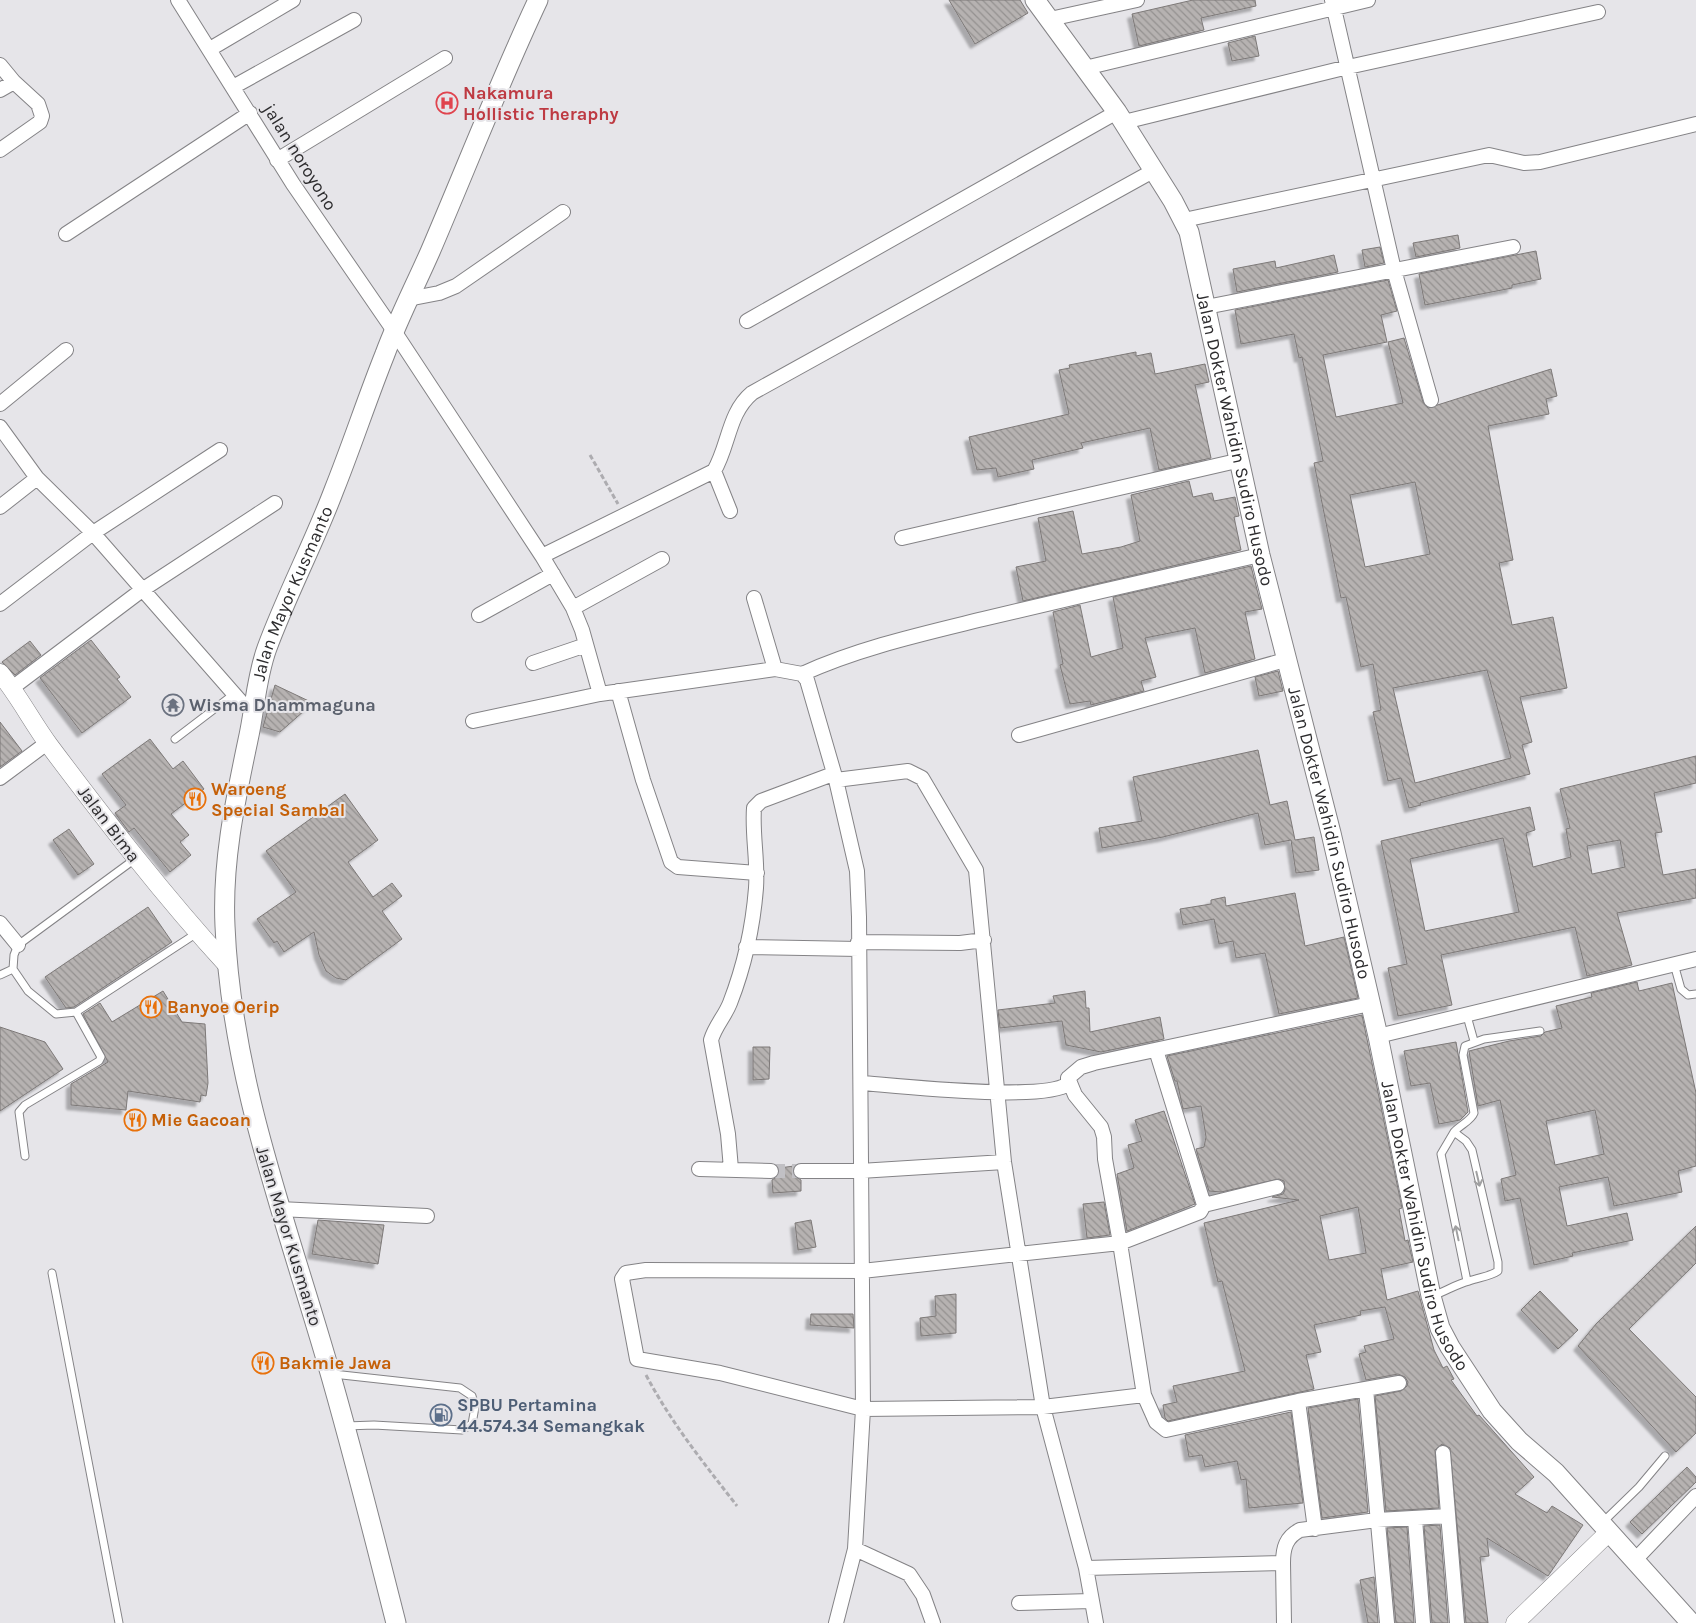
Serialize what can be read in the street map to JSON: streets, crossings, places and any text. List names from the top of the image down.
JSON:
{
  "streets": {
    "main road": ["Jalan Dokter Wahidin Sudiro Husodo", "Jalan Mayor Kusmanto"],
    "street": ["jalan noroyono", "Jalan Bima"]
  },
  "crossings": [
    ["jalan noroyono", "Jalan Mayor Kusmanto"],
    ["Jalan Mayor Kusmanto", "Jalan Bima"]
  ],
  "places": {
    "hospital": ["Nakamura Hollistic Theraphy"],
    "temple": ["Wisma Dhammaguna"],
    "restaurant": [
      "Waroeng Special Sambal",
      "Banyoe Oerip",
      "Mie Gacoan",
      "Bakmie Jawa"
    ],
    "fuel station": ["SPBU Pertamina 44.574.34 Semangkak"]
  }
}
